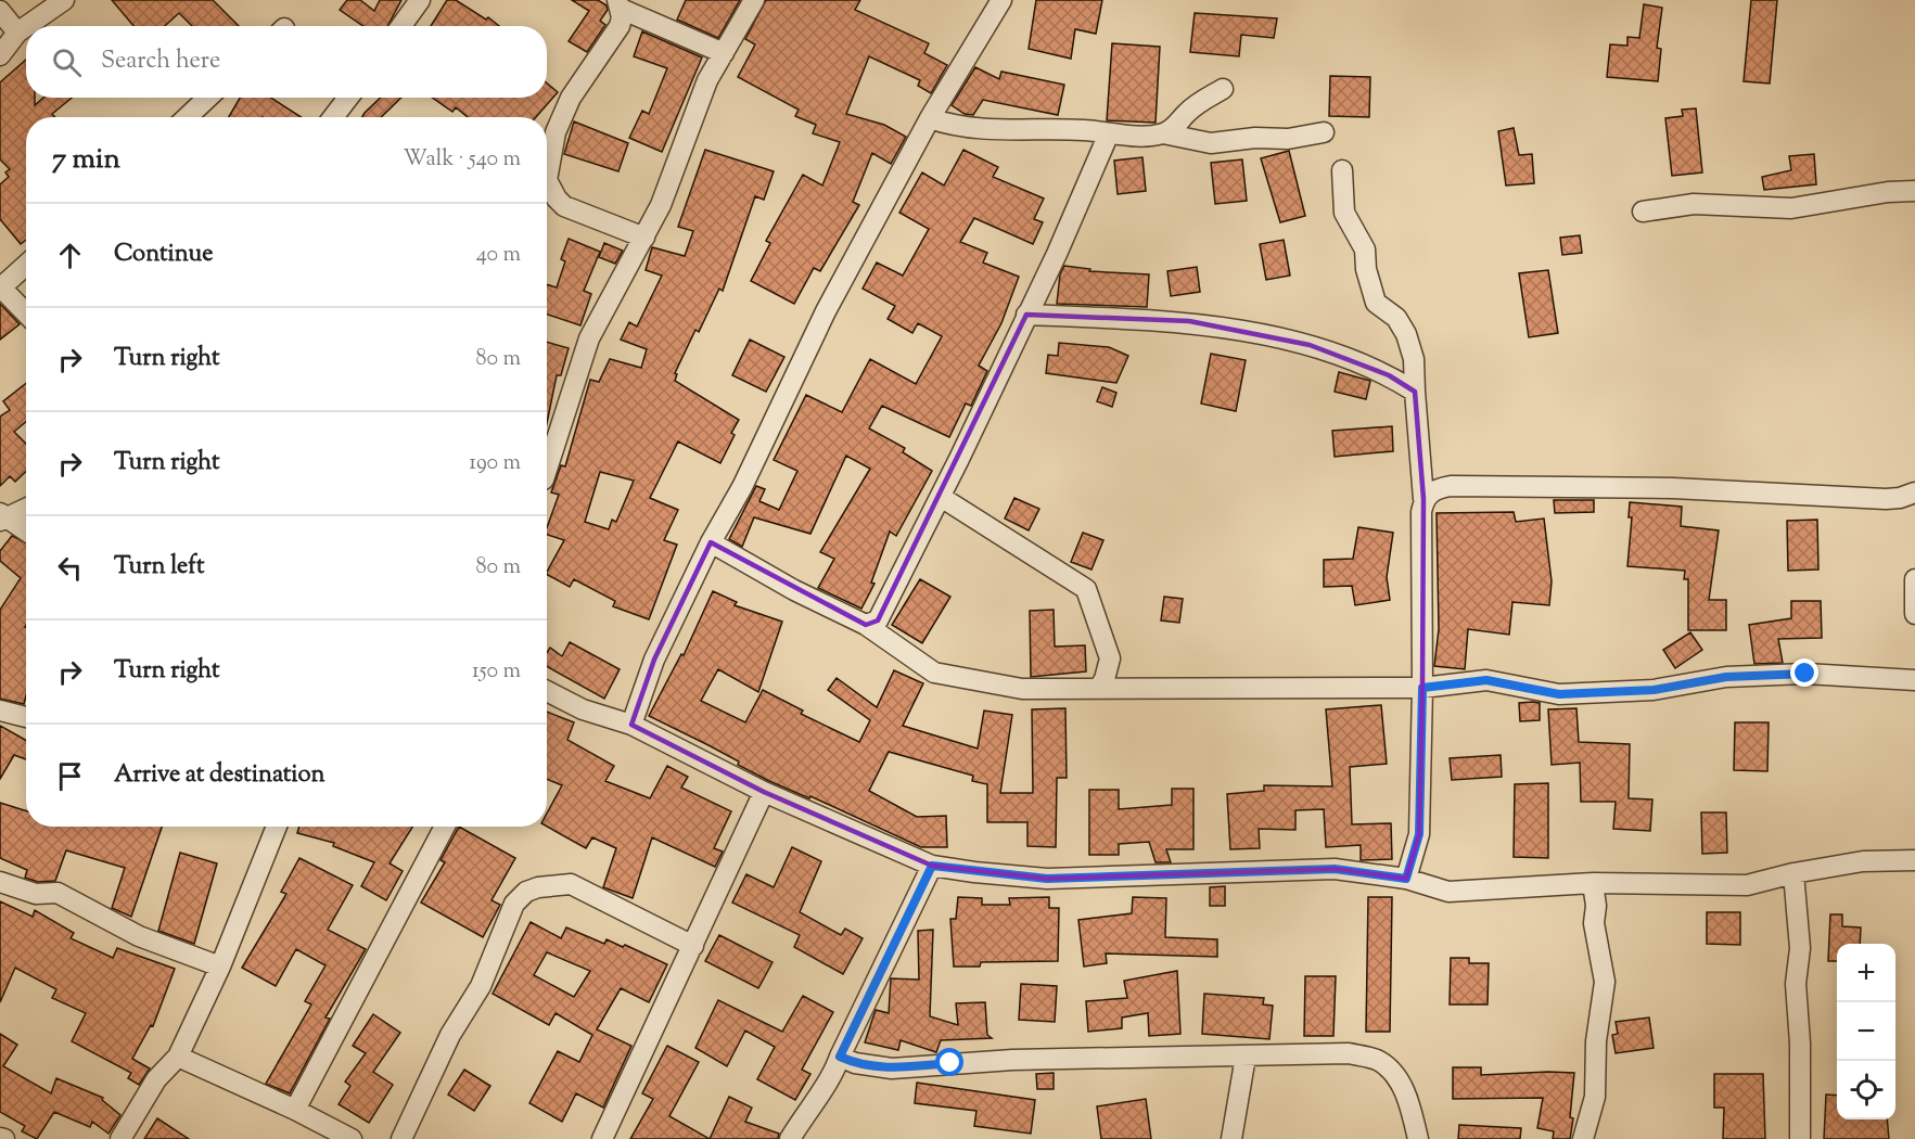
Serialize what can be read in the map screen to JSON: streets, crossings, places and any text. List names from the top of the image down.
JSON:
{
  "page": {
    "search": "Search here",
    "heading": ["7 min", "Walk · 540 m"],
    "list": [
      ["Continue", "40 m"],
      ["Turn right", "80 m"],
      ["Turn right", "190 m"],
      ["Turn left", "80 m"],
      ["Turn right", "150 m"],
      "Arrive at destination"
    ],
    "map_buttons": ["+", "−"]
  }
}
